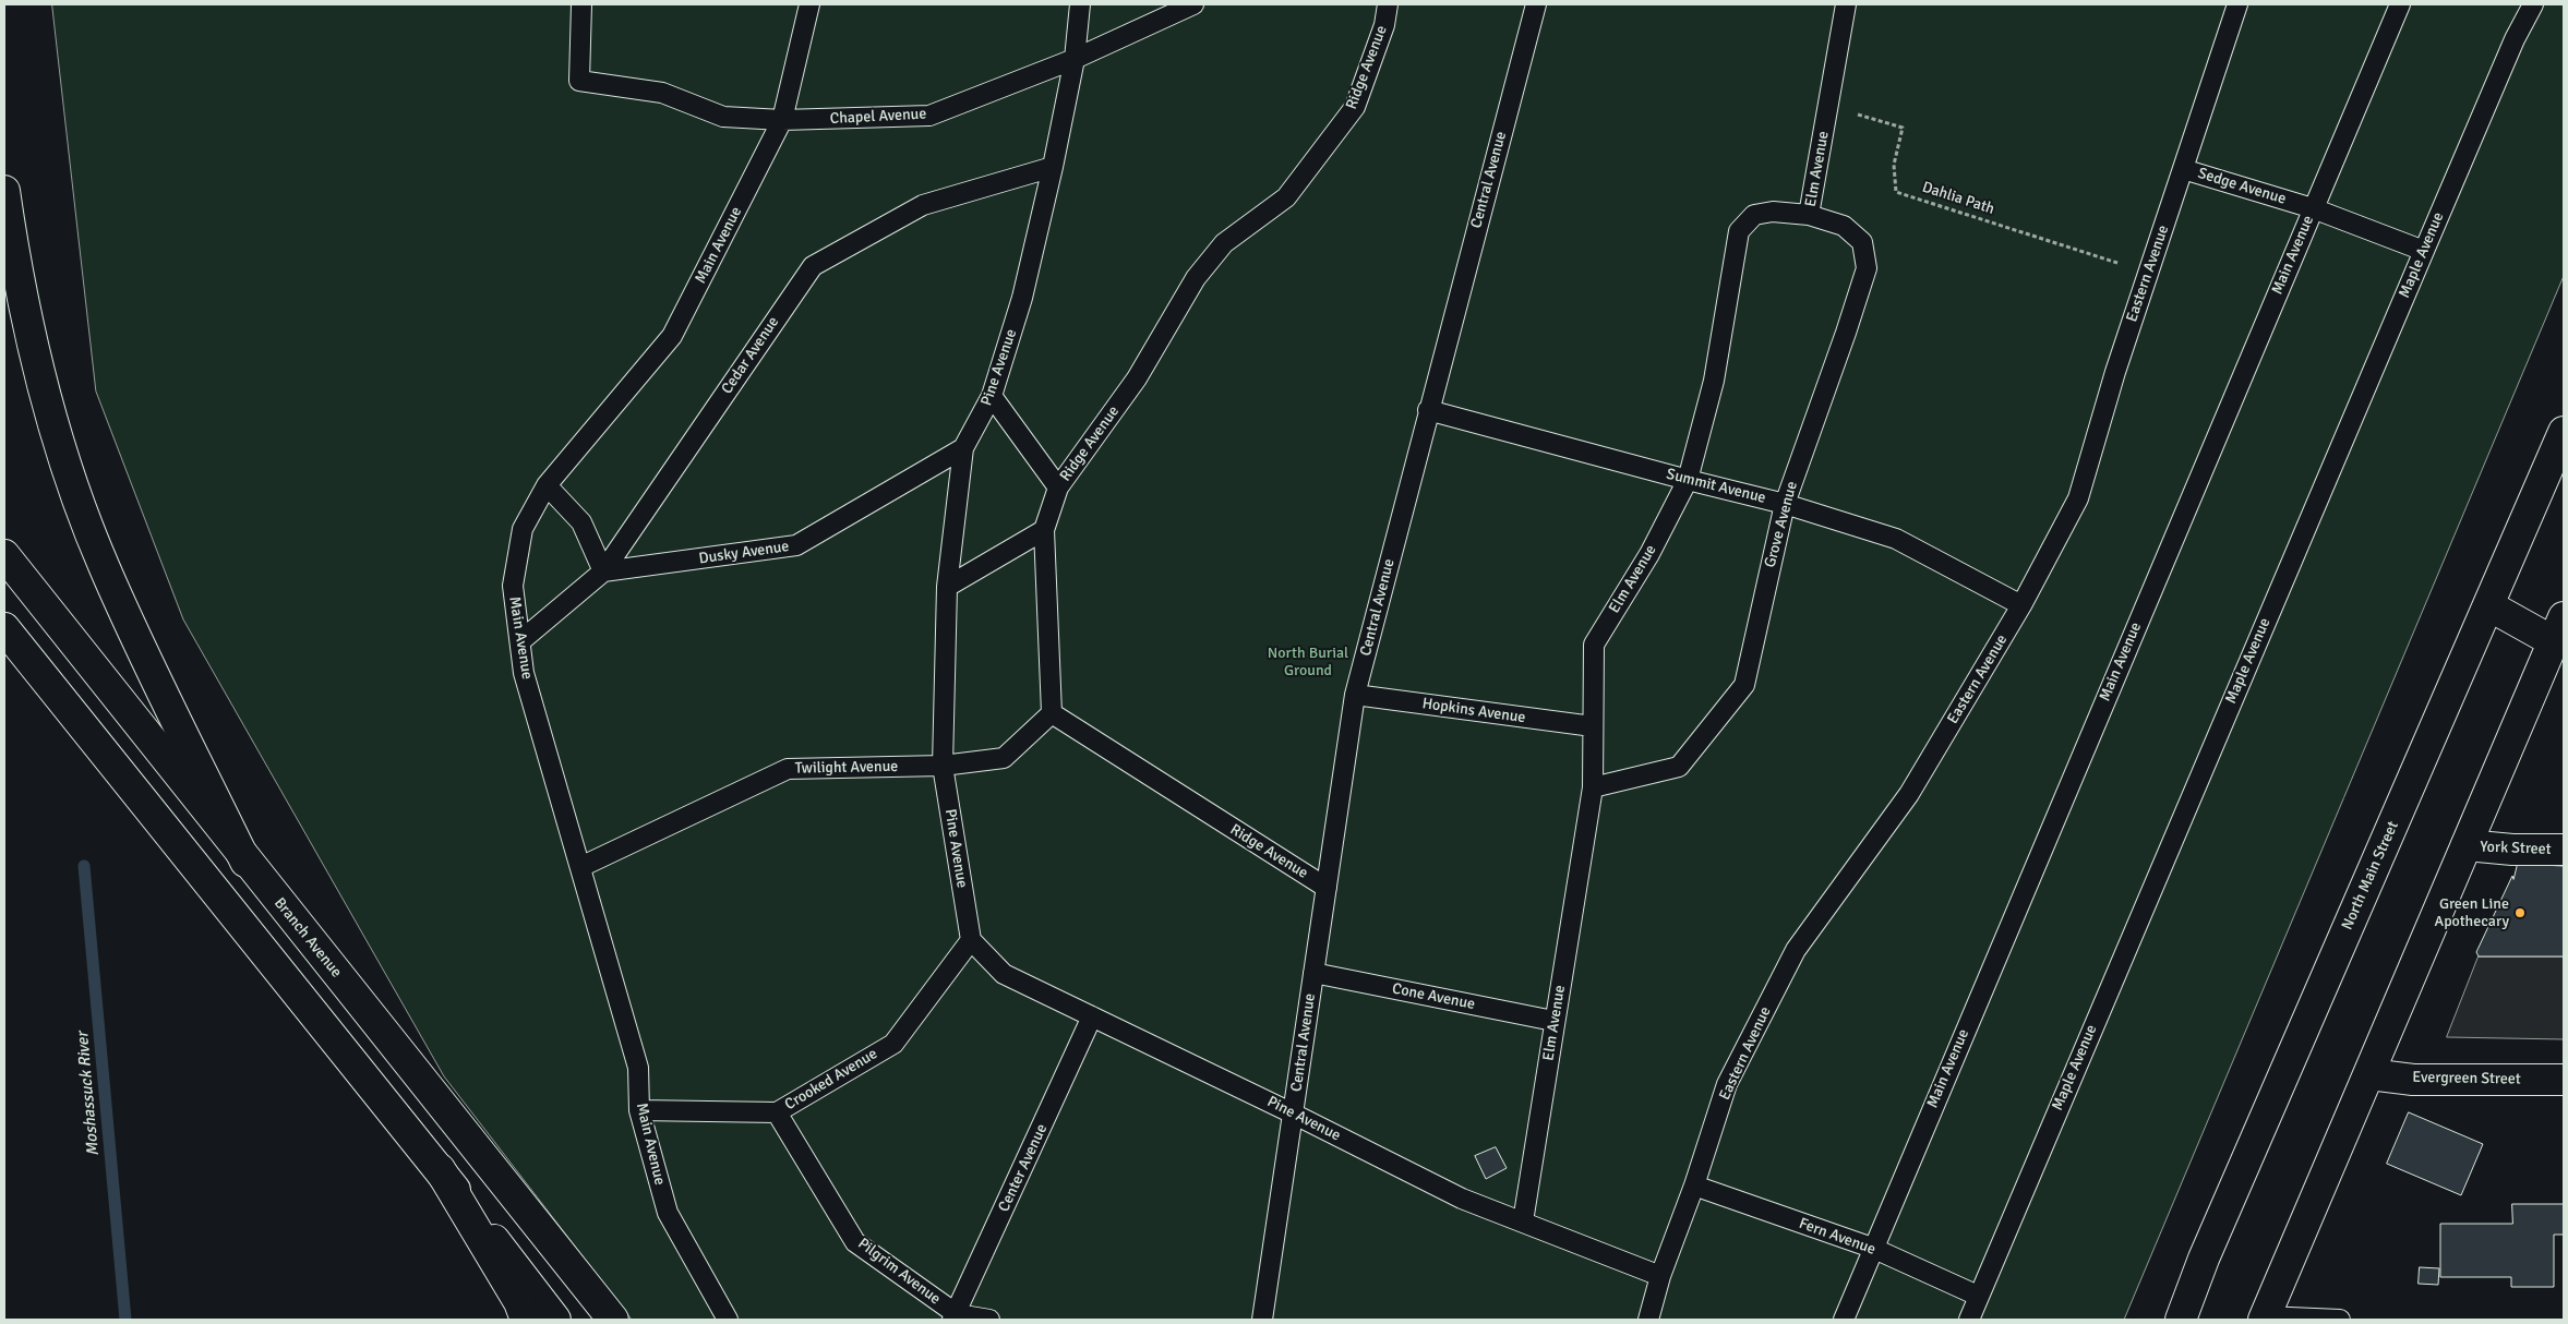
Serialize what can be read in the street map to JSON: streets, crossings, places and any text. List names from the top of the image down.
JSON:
{
  "streets": {
    "main road": [
      "York Street",
      "North Main Street",
      "Branch Avenue",
      "Evergreen Street"
    ],
    "lane": [
      "Ridge Avenue",
      "Chapel Avenue",
      "Elm Avenue",
      "Central Avenue",
      "Sedge Avenue",
      "Main Avenue",
      "Maple Avenue",
      "Eastern Avenue",
      "Cedar Avenue",
      "Pine Avenue",
      "Summit Avenue",
      "Grove Avenue",
      "Dusky Avenue",
      "Hopkins Avenue",
      "Twilight Avenue",
      "Cone Avenue",
      "Crooked Avenue",
      "Center Avenue",
      "Fern Avenue",
      "Pilgrim Avenue"
    ],
    "path": ["Dahlia Path"]
  },
  "crossings": [
    ["Ridge Avenue", "Central Avenue"],
    ["Ridge Avenue", "Twilight Avenue"],
    ["Chapel Avenue", "Main Avenue"],
    ["Chapel Avenue", "Pine Avenue"],
    ["Elm Avenue", "Dahlia Path"],
    ["Elm Avenue", "Pine Avenue"],
    ["Elm Avenue", "Summit Avenue"],
    ["Elm Avenue", "Grove Avenue"],
    ["Elm Avenue", "Hopkins Avenue"],
    ["Elm Avenue", "Cone Avenue"],
    ["Central Avenue", "Pine Avenue"],
    ["Central Avenue", "Summit Avenue"],
    ["Central Avenue", "Hopkins Avenue"],
    ["Central Avenue", "Cone Avenue"],
    ["Sedge Avenue", "Main Avenue"],
    ["Sedge Avenue", "Maple Avenue"],
    ["Sedge Avenue", "Eastern Avenue"],
    ["Dahlia Path", "Eastern Avenue"],
    ["Main Avenue", "Cedar Avenue"],
    ["Main Avenue", "Twilight Avenue"],
    ["Main Avenue", "Crooked Avenue"],
    ["Main Avenue", "Fern Avenue"],
    ["Maple Avenue", "Fern Avenue"],
    ["Eastern Avenue", "Pine Avenue"],
    ["Eastern Avenue", "Summit Avenue"],
    ["Eastern Avenue", "Fern Avenue"],
    ["Cedar Avenue", "Pine Avenue"],
    ["Cedar Avenue", "Dusky Avenue"],
    ["Pine Avenue", "Dusky Avenue"],
    ["Pine Avenue", "Twilight Avenue"],
    ["Pine Avenue", "Crooked Avenue"],
    ["Pine Avenue", "Center Avenue"],
    ["Summit Avenue", "Grove Avenue"],
    ["Crooked Avenue", "Pilgrim Avenue"],
    ["Center Avenue", "Pilgrim Avenue"]
  ],
  "water": ["Moshassuck River"],
  "parks": ["North Burial Ground"],
  "places": ["Green Line Apothecary"]
}
